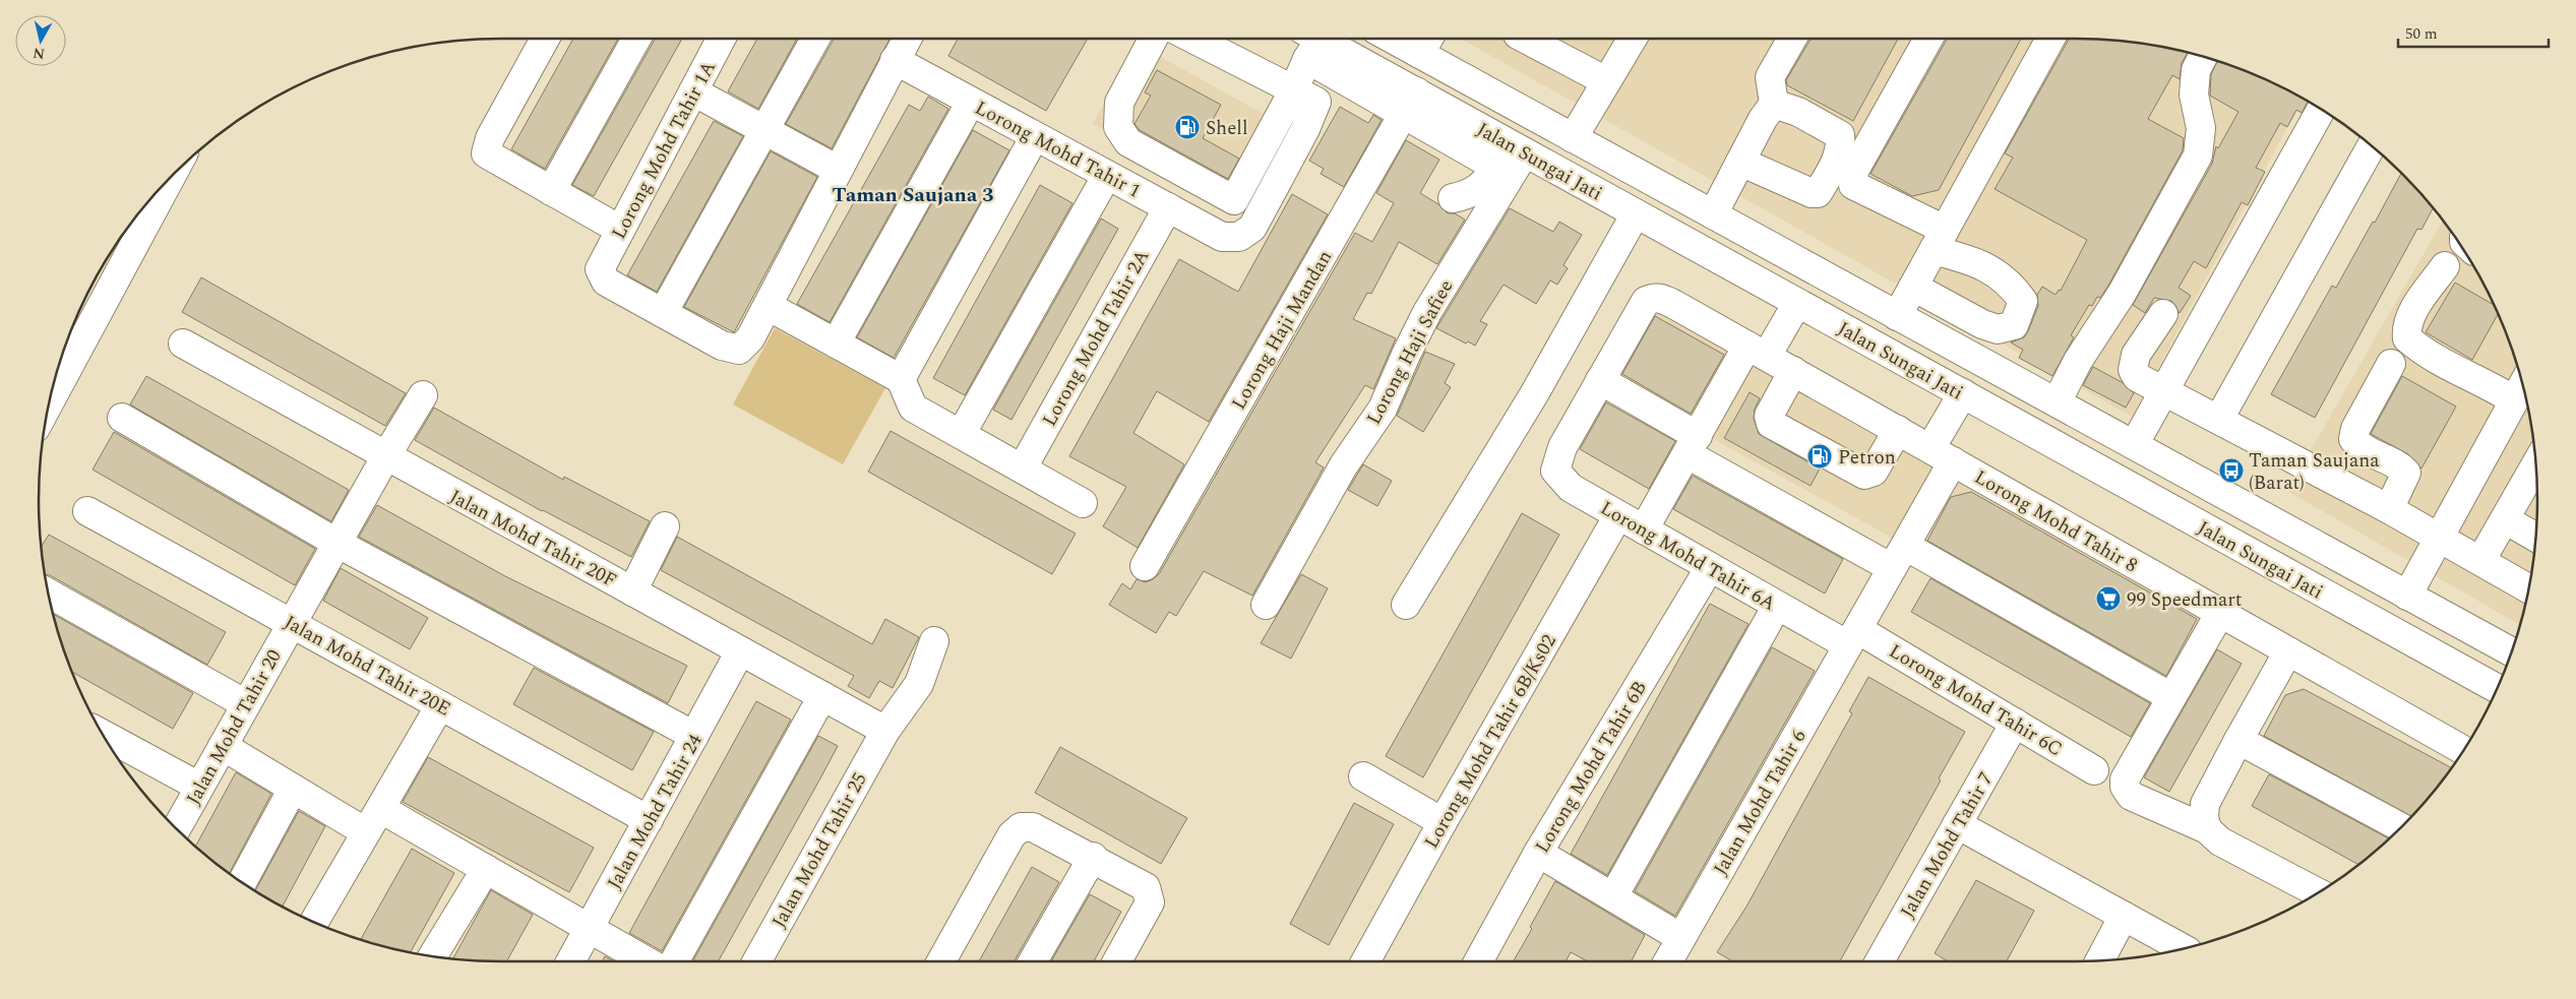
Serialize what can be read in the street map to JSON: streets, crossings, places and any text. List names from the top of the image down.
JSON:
{
  "streets": {
    "street": [
      "Lorong Mohd Tahir 1",
      "Lorong Mohd Tahir 1A",
      "Jalan Sungai Jati",
      "Lorong Haji Mandan",
      "Lorong Mohd Tahir 2A",
      "Lorong Haji Safiee",
      "Lorong Mohd Tahir 8",
      "Jalan Mohd Tahir 20F",
      "Lorong Mohd Tahir 6A",
      "Jalan Mohd Tahir 20E",
      "Lorong Mohd Tahir 6C",
      "Jalan Mohd Tahir 20",
      "Lorong Mohd Tahir 6B/Ks02",
      "Lorong Mohd Tahir 6B",
      "Jalan Mohd Tahir 6",
      "Jalan Mohd Tahir 24",
      "Jalan Mohd Tahir 7",
      "Jalan Mohd Tahir 25"
    ]
  },
  "crossings": [
    ["Lorong Mohd Tahir 1", "Lorong Mohd Tahir 2A"],
    ["Jalan Sungai Jati", "Lorong Haji Mandan"],
    ["Jalan Sungai Jati", "Lorong Haji Safiee"],
    ["Jalan Sungai Jati", "Jalan Mohd Tahir 6"],
    ["Lorong Mohd Tahir 8", "Lorong Mohd Tahir 6A"],
    ["Lorong Mohd Tahir 8", "Jalan Mohd Tahir 6"],
    ["Jalan Mohd Tahir 20F", "Jalan Mohd Tahir 20"],
    ["Jalan Mohd Tahir 20F", "Jalan Mohd Tahir 24"],
    ["Jalan Mohd Tahir 20F", "Jalan Mohd Tahir 25"],
    ["Lorong Mohd Tahir 6A", "Lorong Mohd Tahir 6C"],
    ["Lorong Mohd Tahir 6A", "Lorong Mohd Tahir 6B/Ks02"],
    ["Lorong Mohd Tahir 6A", "Lorong Mohd Tahir 6B"],
    ["Lorong Mohd Tahir 6A", "Jalan Mohd Tahir 6"],
    ["Jalan Mohd Tahir 20E", "Jalan Mohd Tahir 20"],
    ["Jalan Mohd Tahir 20E", "Jalan Mohd Tahir 24"],
    ["Lorong Mohd Tahir 6C", "Jalan Mohd Tahir 6"],
    ["Lorong Mohd Tahir 6C", "Jalan Mohd Tahir 7"]
  ],
  "districts": ["Taman Saujana 3"],
  "places": {
    "fuel station": ["Shell", "Petron"],
    "bus stop": ["Taman Saujana (Barat)"],
    "supermarket": ["99 Speedmart"]
  },
  "scale_bar": "50 m",
  "north": "bottom"
}
